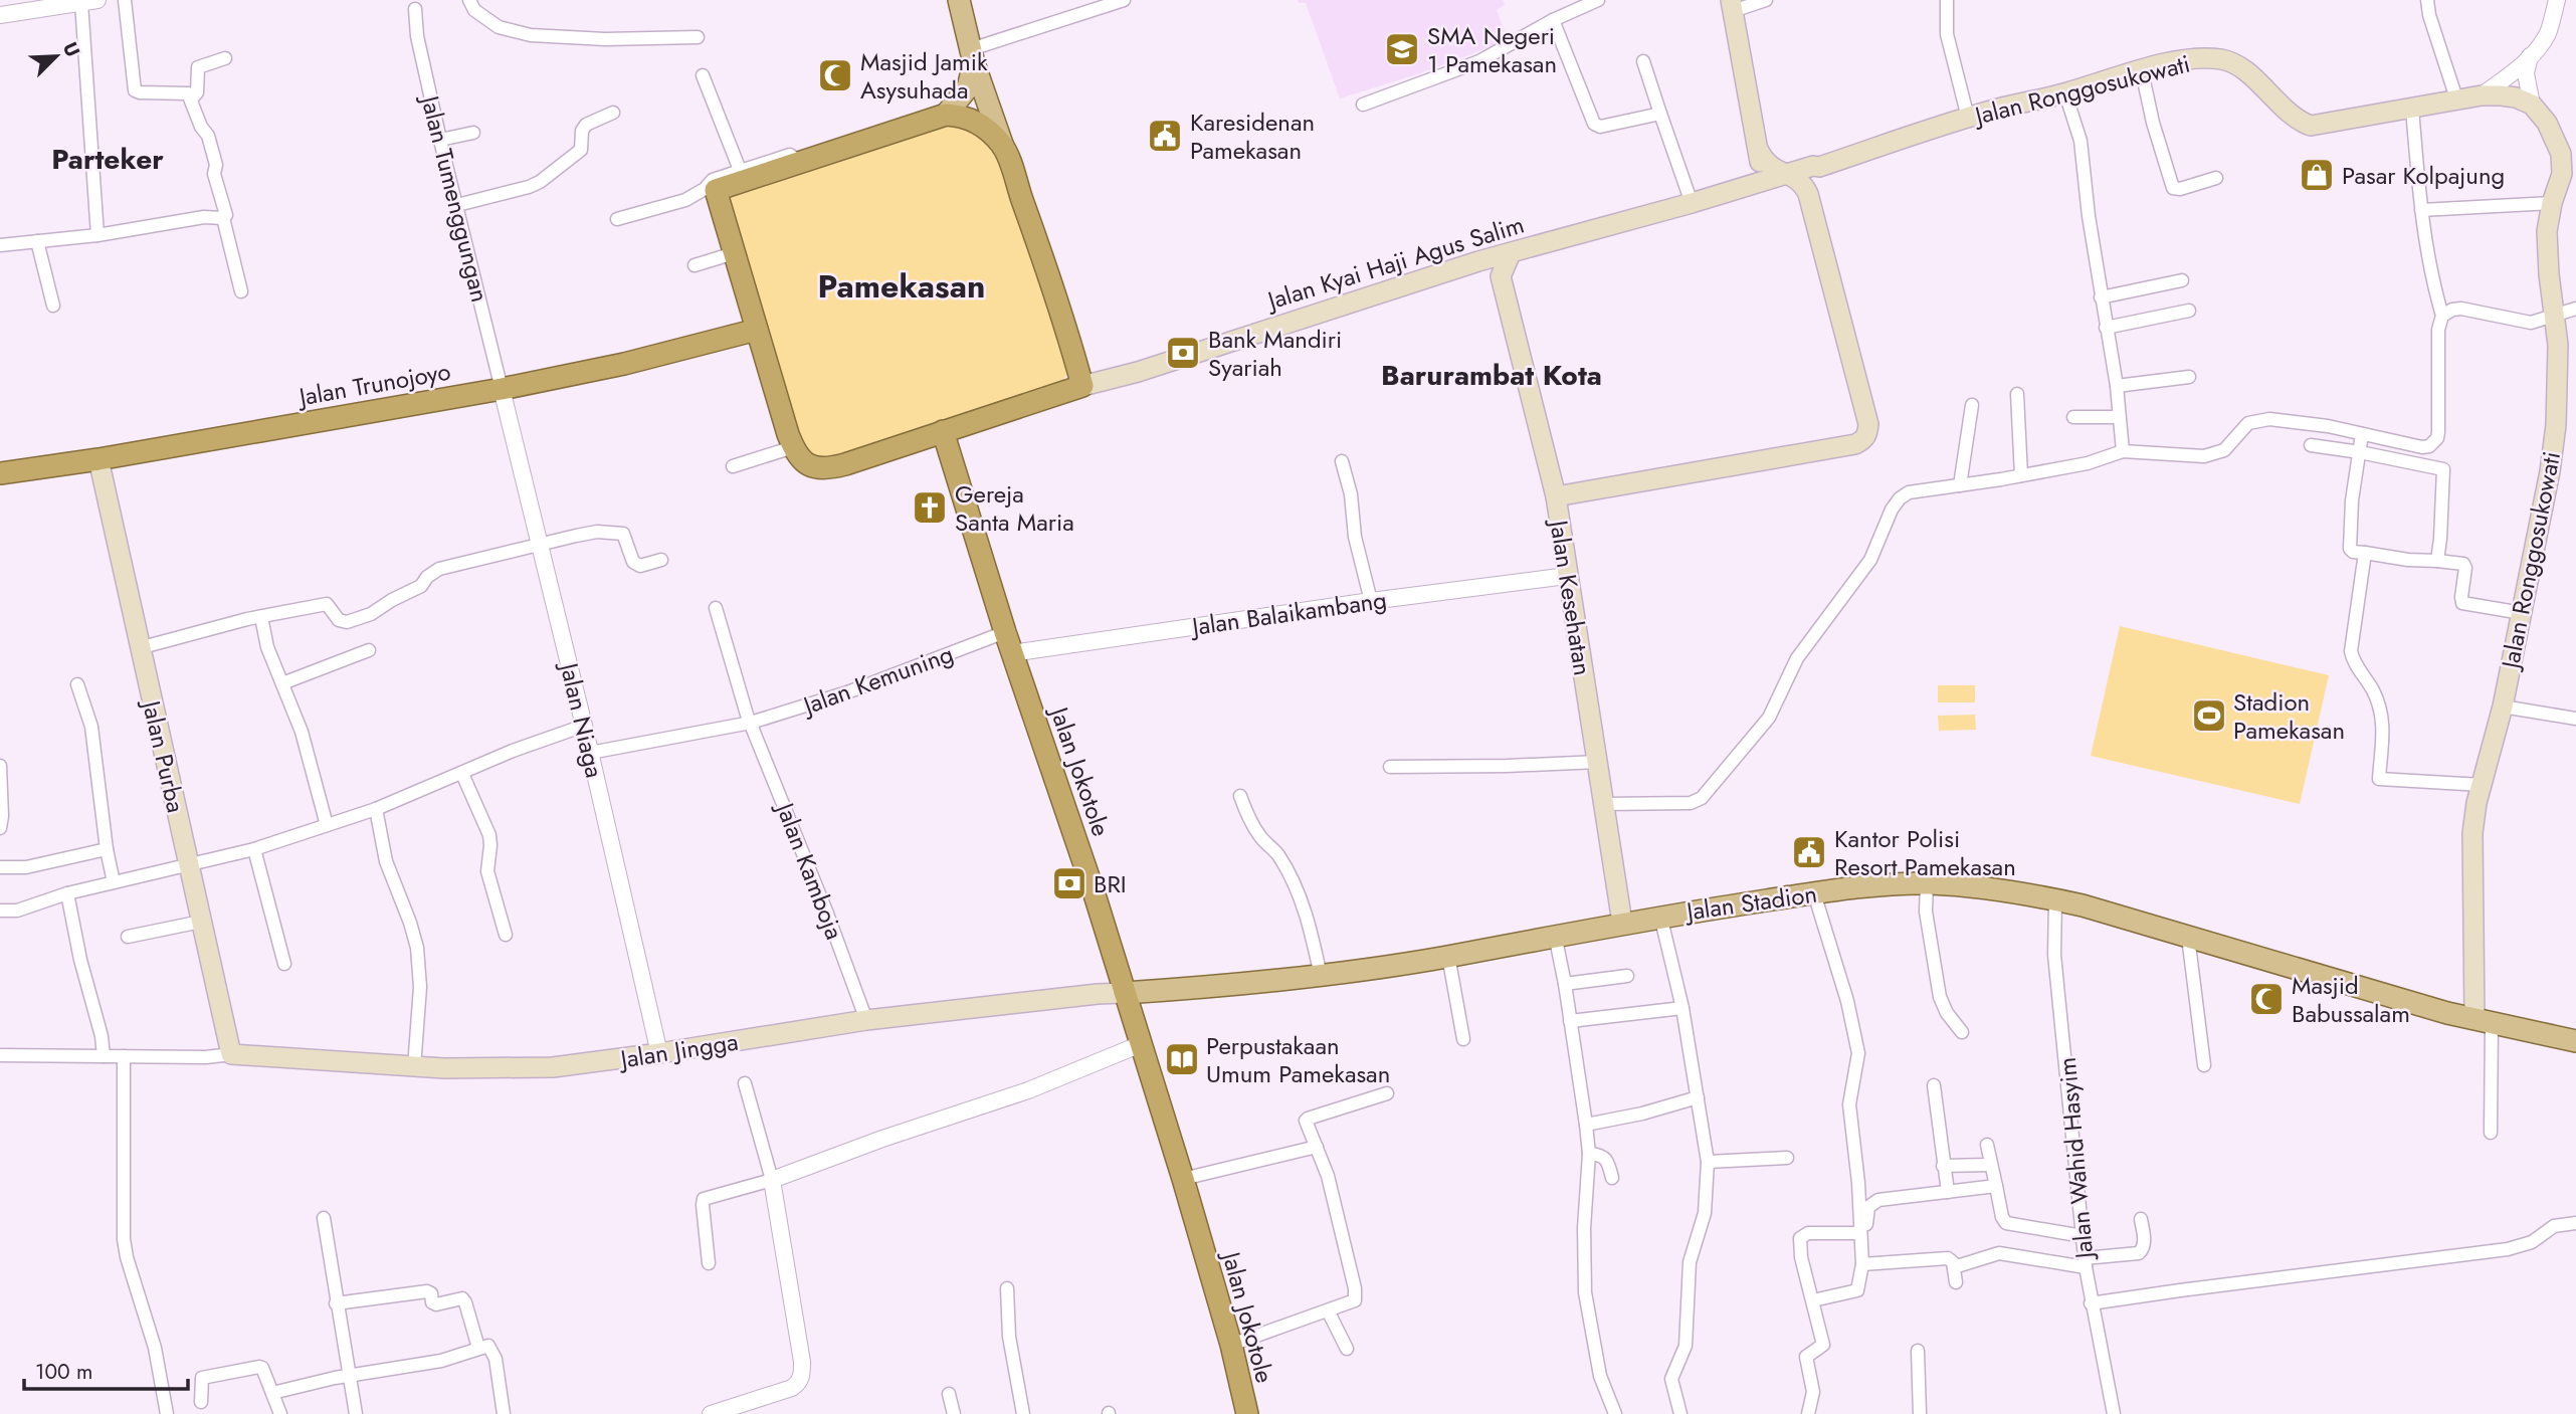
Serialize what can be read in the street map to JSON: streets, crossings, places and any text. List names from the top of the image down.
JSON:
{
  "streets": {
    "highway": ["Jalan Kyai Haji Agus Salim", "Jalan Trunojoyo", "Jalan Jokotole"],
    "main road": [
      "Jalan Ronggosukowati",
      "Jalan Kesehatan",
      "Jalan Purba",
      "Jalan Stadion",
      "Jalan Jingga"
    ],
    "street": [
      "Jalan Tumenggungan",
      "Jalan Balaikambang",
      "Jalan Kemuning",
      "Jalan Niaga",
      "Jalan Kamboja",
      "Jalan Wahid Hasyim"
    ]
  },
  "crossings": [
    ["Jalan Ronggosukowati", "Jalan Kyai Haji Agus Salim"],
    ["Jalan Ronggosukowati", "Jalan Stadion"],
    ["Jalan Tumenggungan", "Jalan Trunojoyo"],
    ["Jalan Tumenggungan", "Jalan Niaga"],
    ["Jalan Kyai Haji Agus Salim", "Jalan Jokotole"],
    ["Jalan Trunojoyo", "Jalan Niaga"],
    ["Jalan Trunojoyo", "Jalan Purba"],
    ["Jalan Kesehatan", "Jalan Balaikambang"],
    ["Jalan Kesehatan", "Jalan Stadion"],
    ["Jalan Balaikambang", "Jalan Jokotole"],
    ["Jalan Kemuning", "Jalan Niaga"],
    ["Jalan Kemuning", "Jalan Jokotole"],
    ["Jalan Kemuning", "Jalan Kamboja"],
    ["Jalan Niaga", "Jalan Jingga"],
    ["Jalan Purba", "Jalan Jingga"],
    ["Jalan Jokotole", "Jalan Stadion"],
    ["Jalan Jokotole", "Jalan Jingga"],
    ["Jalan Kamboja", "Jalan Jingga"],
    ["Jalan Stadion", "Jalan Jingga"],
    ["Jalan Stadion", "Jalan Wahid Hasyim"]
  ],
  "districts": ["Parteker", "Pamekasan", "Barurambat Kota"],
  "places": {
    "school or university": ["SMA Negeri 1 Pamekasan"],
    "mosque": ["Masjid Jamik Asysuhada", "Masjid Babussalam"],
    "public building": ["Karesidenan Pamekasan", "Kantor Polisi Resort Pamekasan"],
    "shop": ["Pasar Kolpajung"],
    "bank": ["Bank Mandiri Syariah", "BRI"],
    "church": ["Gereja Santa Maria"],
    "sports": ["Stadion Pamekasan"],
    "library": ["Perpustakaan Umum Pamekasan"]
  },
  "scale_bar": "100 m",
  "north": "top right"
}
